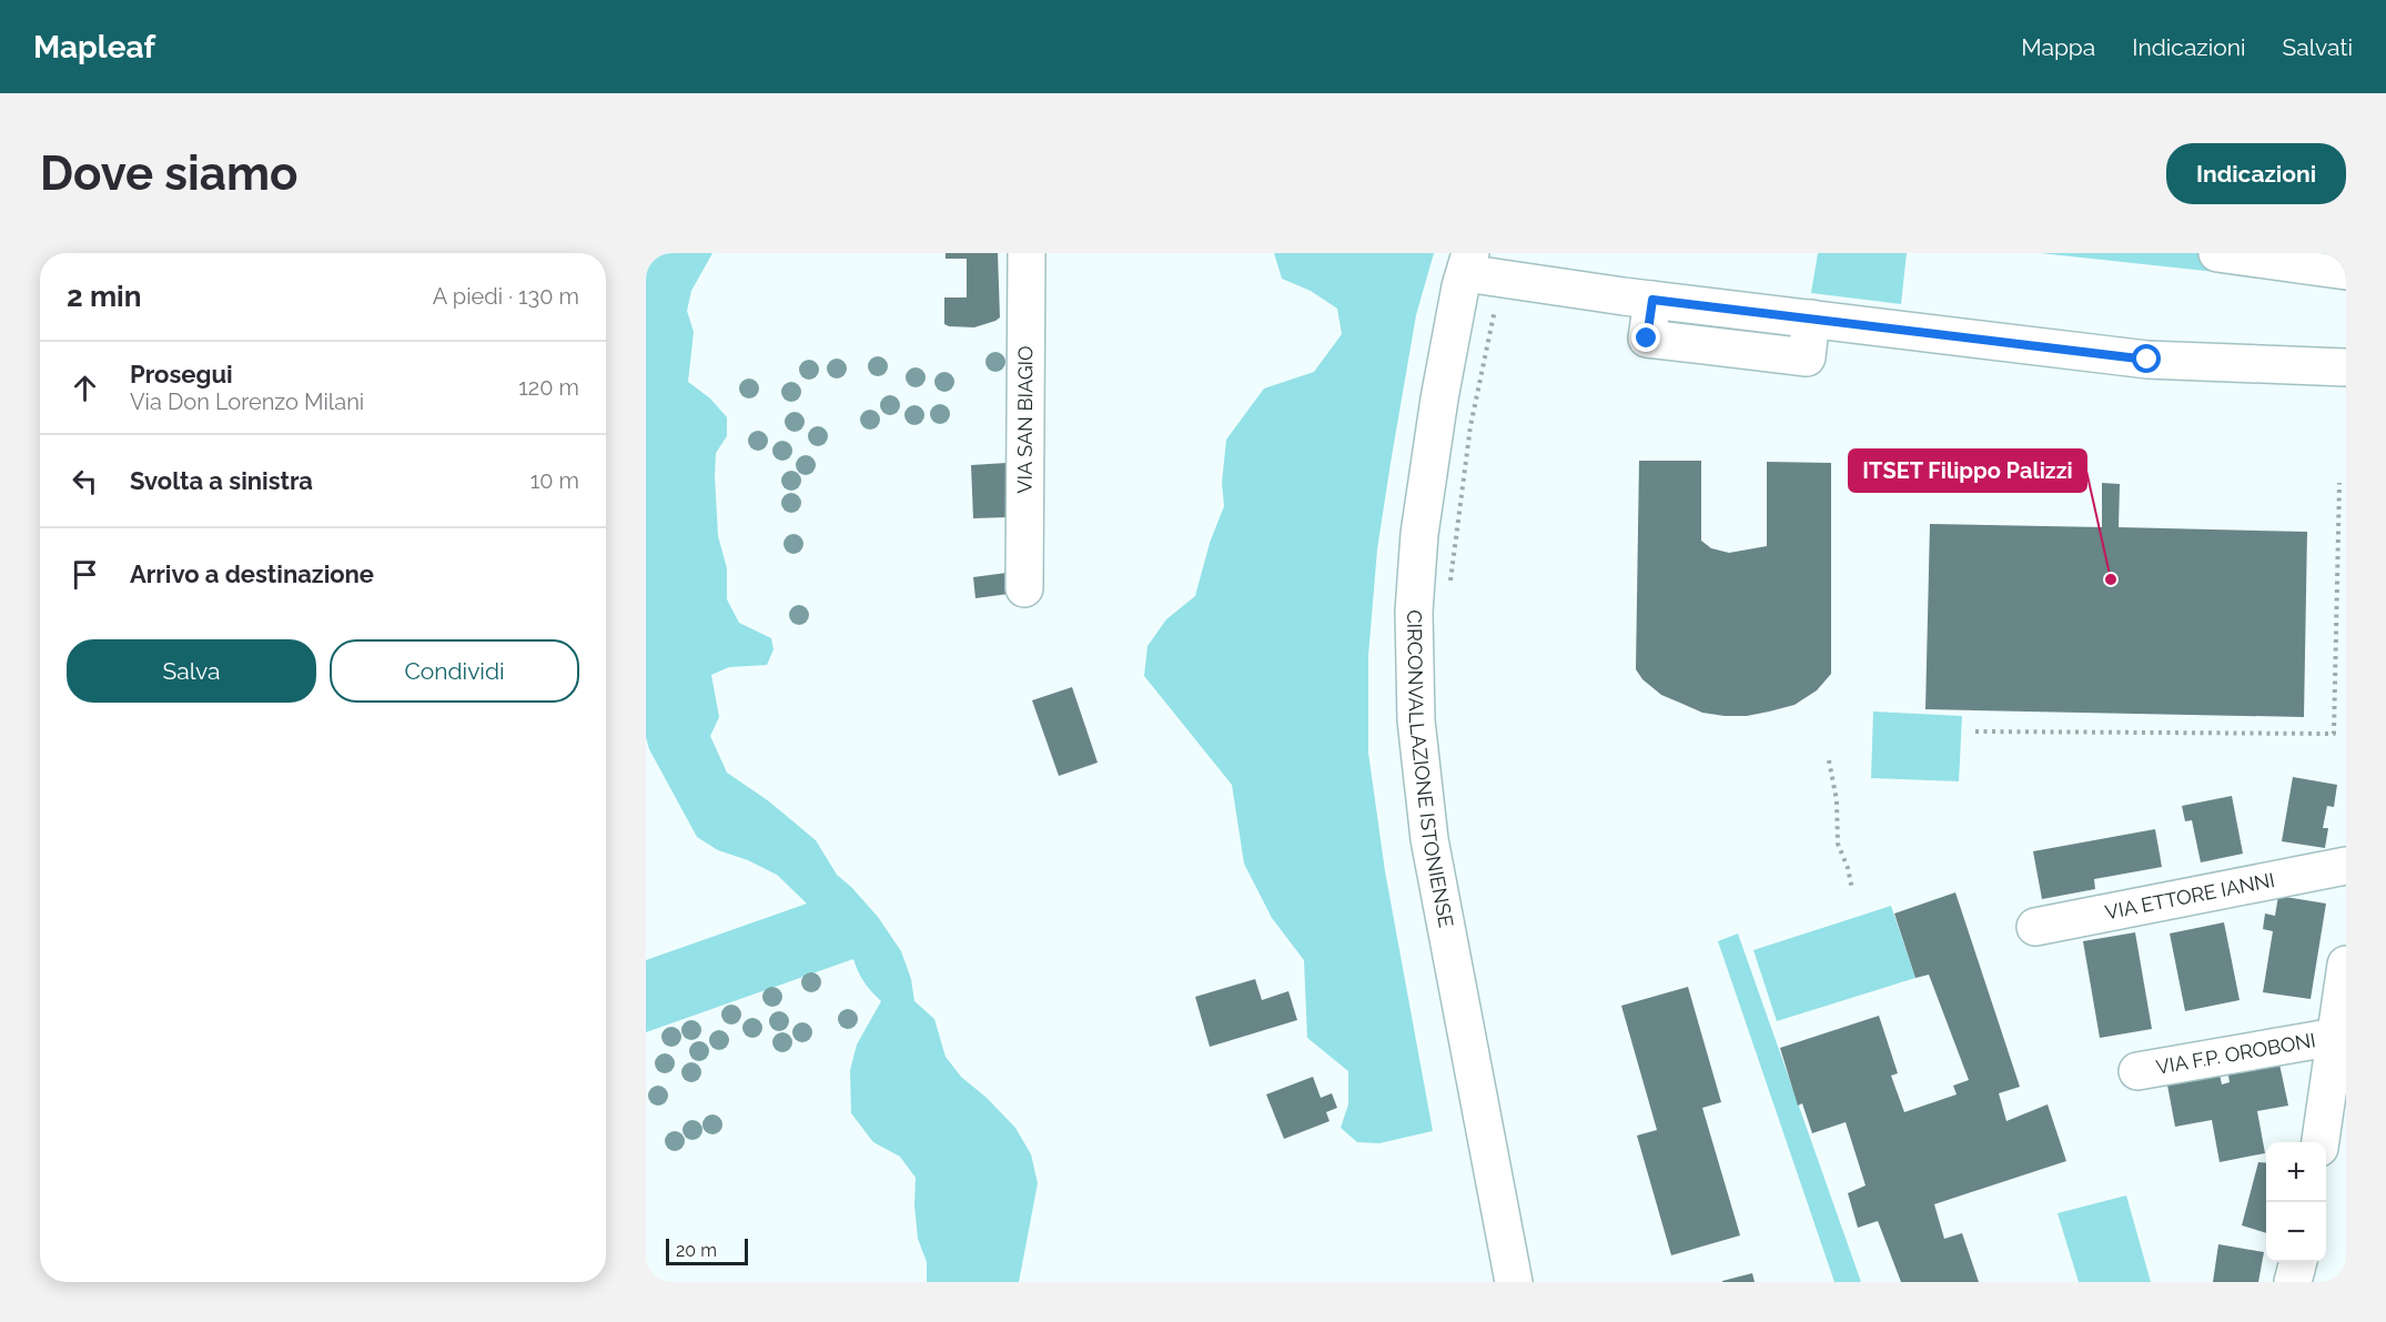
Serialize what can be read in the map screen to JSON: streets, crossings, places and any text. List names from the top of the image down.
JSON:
{
  "streets": {
    "street": [
      "VIA SAN BIAGIO",
      "CIRCONVALLAZIONE ISTONIENSE",
      "VIA ETTORE IANNI",
      "VIA F.P. OROBONI"
    ]
  },
  "places": ["ITSET Filippo Palizzi"],
  "scale_bar": "20 m",
  "page": {
    "header": "Mapleaf",
    "nav": ["Mappa", "Indicazioni", "Salvati"],
    "buttons": [
      "Indicazioni",
      ["Salva", "Condividi"]
    ],
    "title": "Dove siamo",
    "heading": ["2 min", "A piedi · 130 m"],
    "list": [
      ["Prosegui", "Via Don Lorenzo Milani", "120 m"],
      ["Svolta a sinistra", "10 m"],
      "Arrivo a destinazione"
    ],
    "map_buttons": ["+", "−"],
    "scale": "20 m"
  }
}
